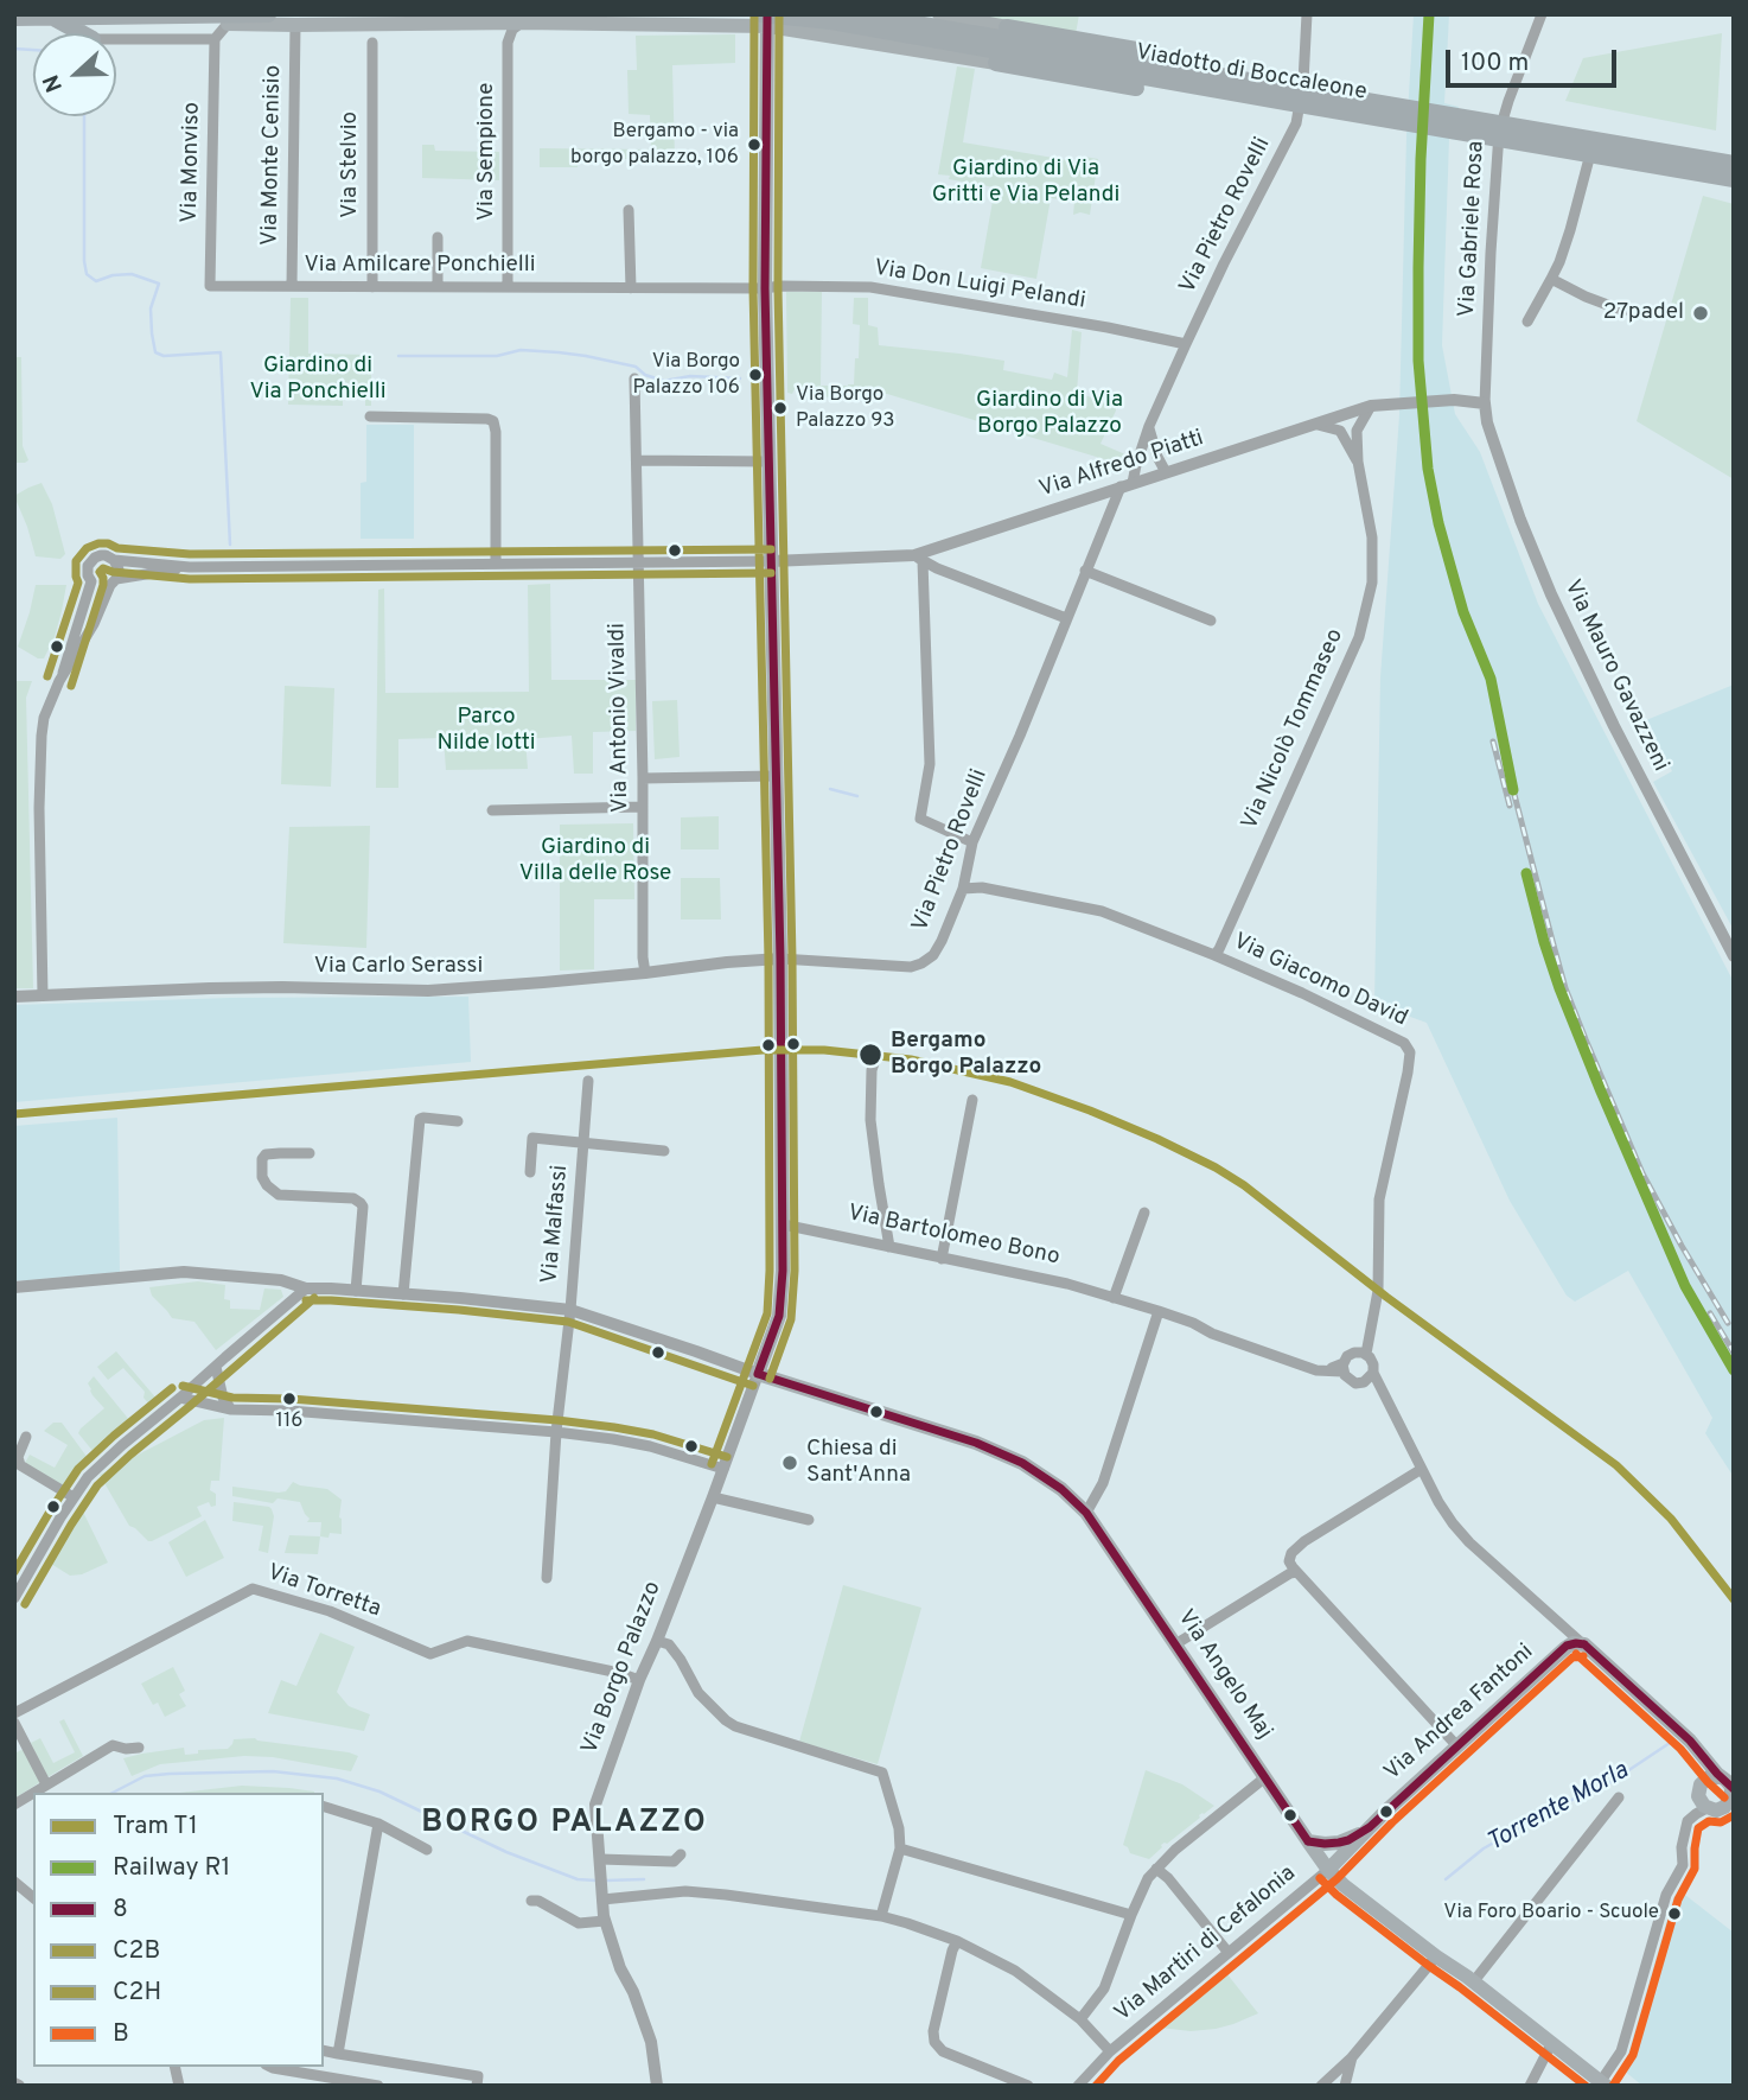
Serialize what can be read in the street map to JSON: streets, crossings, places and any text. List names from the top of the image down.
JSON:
{
  "streets": {
    "highway": ["Viadotto di Boccaleone"],
    "main road": ["Via Borgo Palazzo", "Via Angelo Maj", "Via Andrea Fantoni"],
    "street": [
      "Via Sempione",
      "Via Monte Cenisio",
      "Via Monviso",
      "Via Stelvio",
      "Via Pietro Rovelli",
      "Via Gabriele Rosa",
      "Via Amilcare Ponchielli",
      "Via Don Luigi Pelandi",
      "Via Alfredo Piatti",
      "Via Mauro Gavazzeni",
      "Via Antonio Vivaldi",
      "Via Nicolò Tommaseo",
      "Via Carlo Serassi",
      "Via Giacomo David",
      "Via Malfassi",
      "Via Bartolomeo Bono",
      "Via Torretta",
      "Via Martiri di Cefalonia"
    ]
  },
  "crossings": [
    ["Viadotto di Boccaleone", "Via Pietro Rovelli"],
    ["Viadotto di Boccaleone", "Via Borgo Palazzo"],
    ["Via Sempione", "Via Amilcare Ponchielli"],
    ["Via Monte Cenisio", "Via Amilcare Ponchielli"],
    ["Via Monviso", "Via Amilcare Ponchielli"],
    ["Via Stelvio", "Via Amilcare Ponchielli"],
    ["Via Pietro Rovelli", "Via Don Luigi Pelandi"],
    ["Via Pietro Rovelli", "Via Alfredo Piatti"],
    ["Via Pietro Rovelli", "Via Carlo Serassi"],
    ["Via Pietro Rovelli", "Via Giacomo David"],
    ["Via Pietro Rovelli", "Via Borgo Palazzo"],
    ["Via Gabriele Rosa", "Via Alfredo Piatti"],
    ["Via Gabriele Rosa", "Via Mauro Gavazzeni"],
    ["Via Amilcare Ponchielli", "Via Don Luigi Pelandi"],
    ["Via Amilcare Ponchielli", "Via Borgo Palazzo"],
    ["Via Don Luigi Pelandi", "Via Borgo Palazzo"],
    ["Via Alfredo Piatti", "Via Mauro Gavazzeni"],
    ["Via Alfredo Piatti", "Via Nicolò Tommaseo"],
    ["Via Alfredo Piatti", "Via Borgo Palazzo"],
    ["Via Antonio Vivaldi", "Via Carlo Serassi"],
    ["Via Nicolò Tommaseo", "Via Giacomo David"],
    ["Via Carlo Serassi", "Via Borgo Palazzo"],
    ["Via Giacomo David", "Via Bartolomeo Bono"],
    ["Via Bartolomeo Bono", "Via Borgo Palazzo"],
    ["Via Torretta", "Via Borgo Palazzo"],
    ["Via Borgo Palazzo", "Via Angelo Maj"],
    ["Via Angelo Maj", "Via Andrea Fantoni"],
    ["Via Angelo Maj", "Via Martiri di Cefalonia"],
    ["Via Andrea Fantoni", "Via Martiri di Cefalonia"]
  ],
  "districts": ["BORGO PALAZZO"],
  "water": ["Torrente Morla"],
  "parks": [
    "Giardino di Via Gritti e Via Pelandi",
    "Giardino di Via Ponchielli",
    "Giardino di Via Borgo Palazzo",
    "Parco Nilde Iotti",
    "Giardino di Villa delle Rose"
  ],
  "places": [
    "Bergamo - via borgo palazzo, 106",
    "27padel",
    "Via Borgo Palazzo 106",
    "Via Borgo Palazzo 93",
    "Bergamo Borgo Palazzo",
    "116",
    "Chiesa di Sant'Anna",
    "Via Foro Boario - Scuole"
  ],
  "lines": [
    "rail line R1",
    "transit line 8",
    "transit line C2B",
    "transit line C2H",
    "tram line T1",
    "transit line B"
  ],
  "legend": [
    "Tram T1",
    "Railway R1",
    "8",
    "C2B",
    "C2H",
    "B"
  ],
  "scale_bar": "100 m",
  "north": "left"
}
